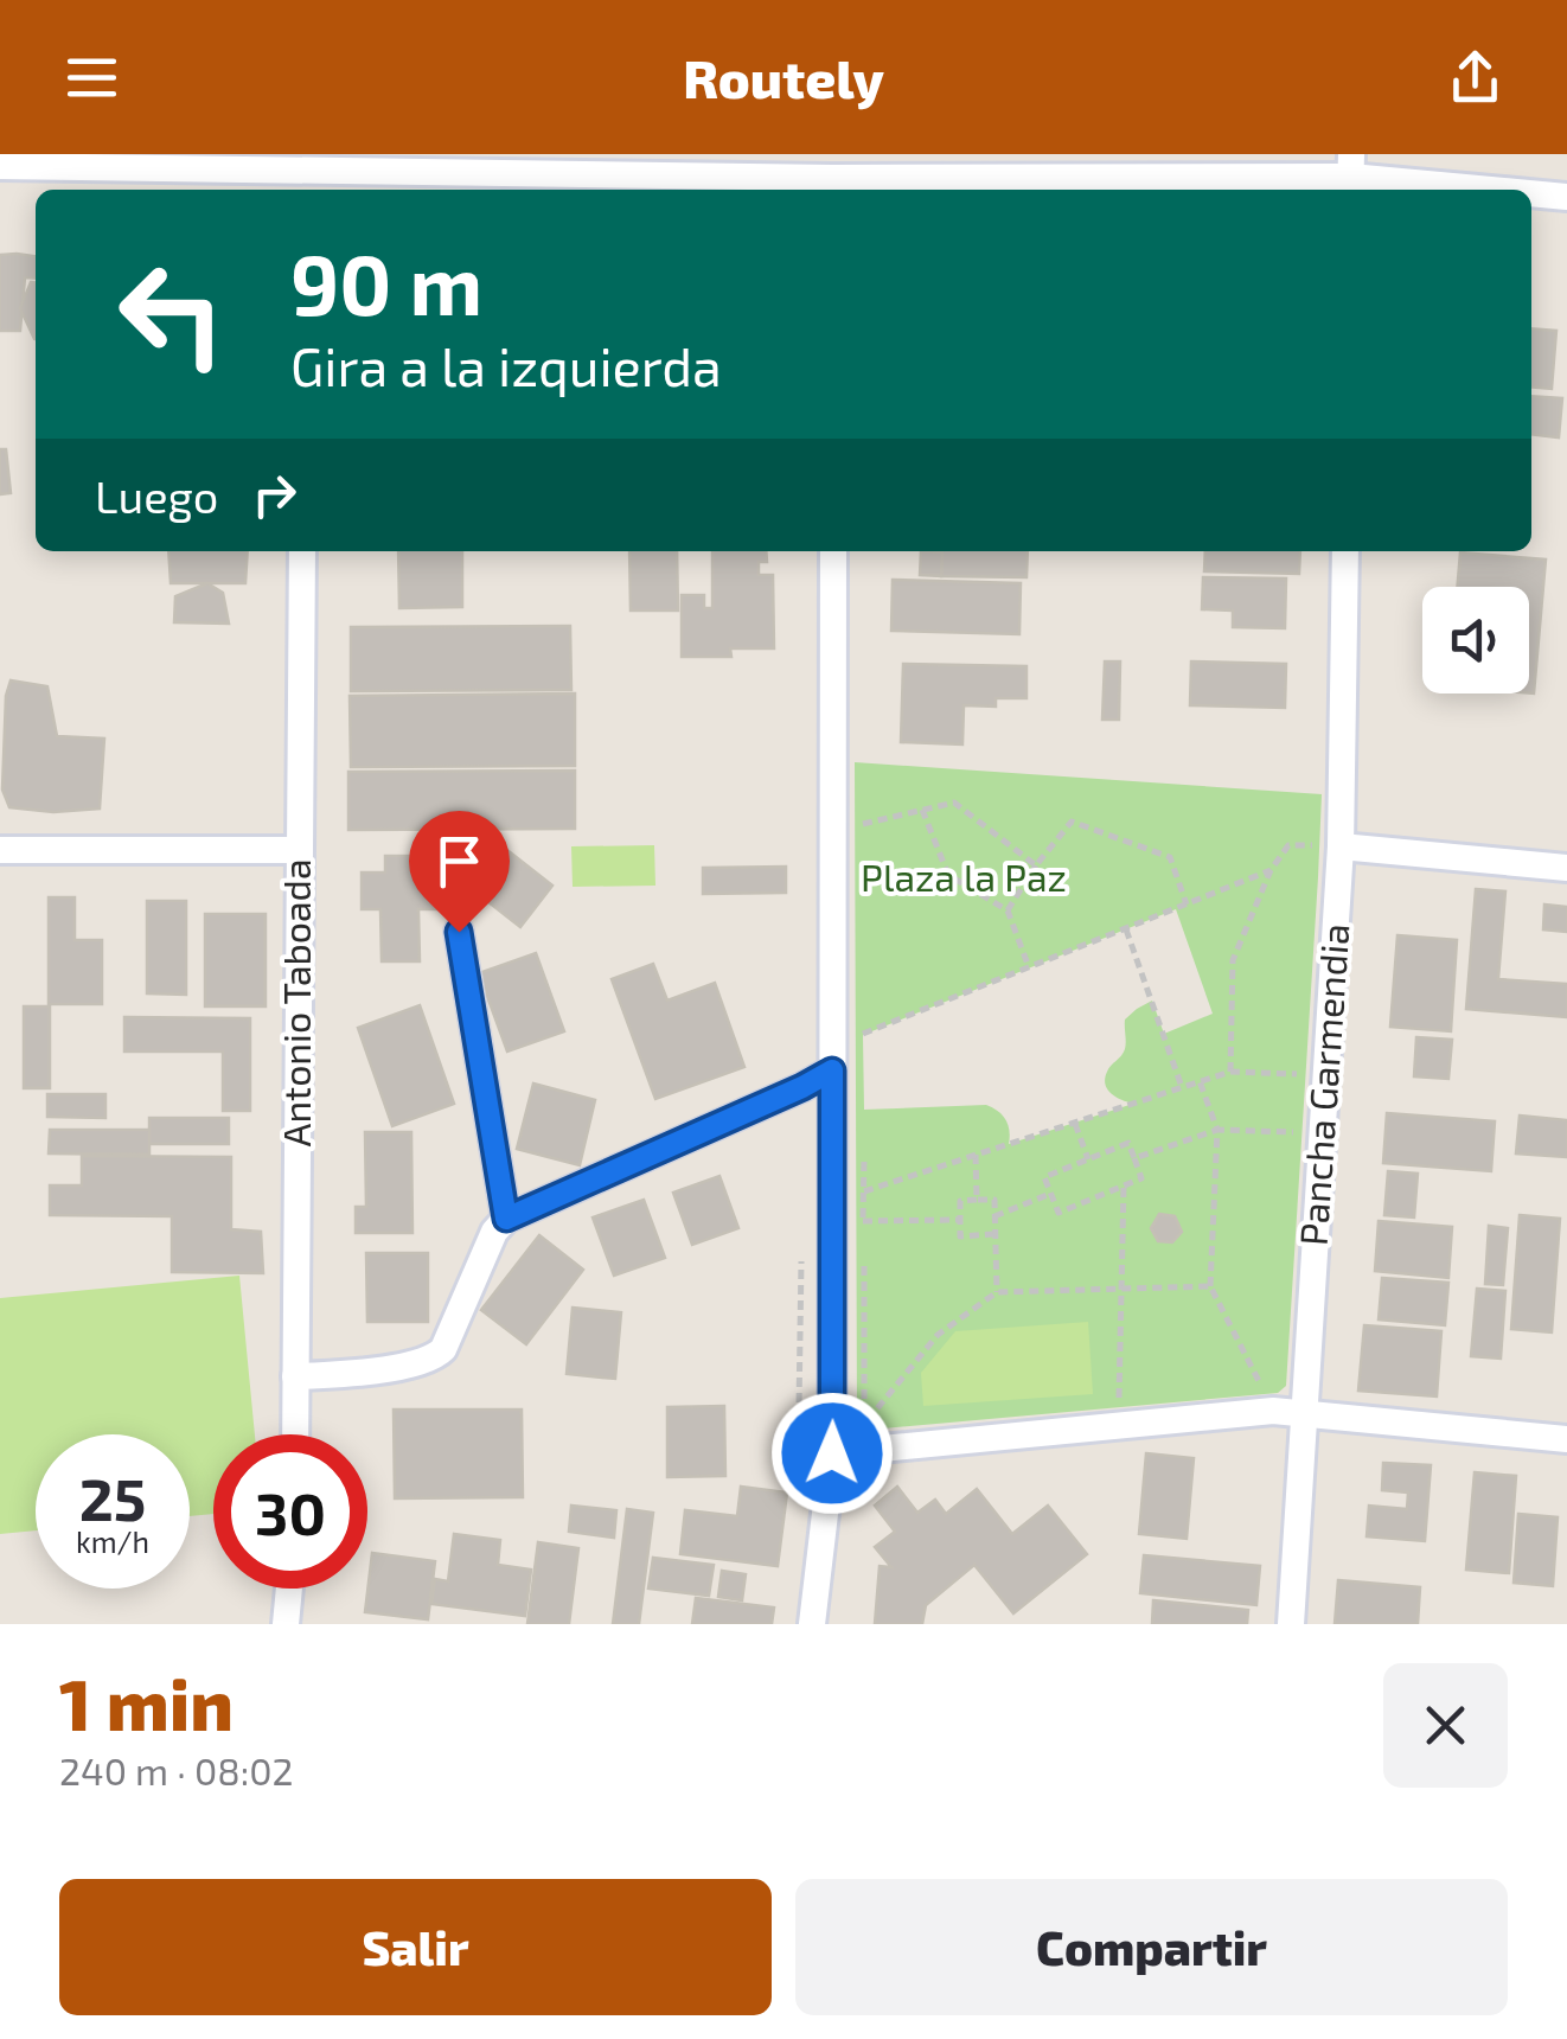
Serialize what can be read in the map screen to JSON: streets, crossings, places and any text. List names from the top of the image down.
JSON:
{
  "streets": {
    "street": ["Antonio Taboada", "Pancha Garmendia"]
  },
  "parks": ["Plaza la Paz"],
  "page": {
    "header": "Routely",
    "turn": ["90 m", "Gira a la izquierda"],
    "then": "Luego",
    "speed": "25 km/h",
    "limit": "30",
    "heading": ["1 min", "240 m · 08:02"],
    "buttons": ["Salir", "Compartir"]
  }
}
